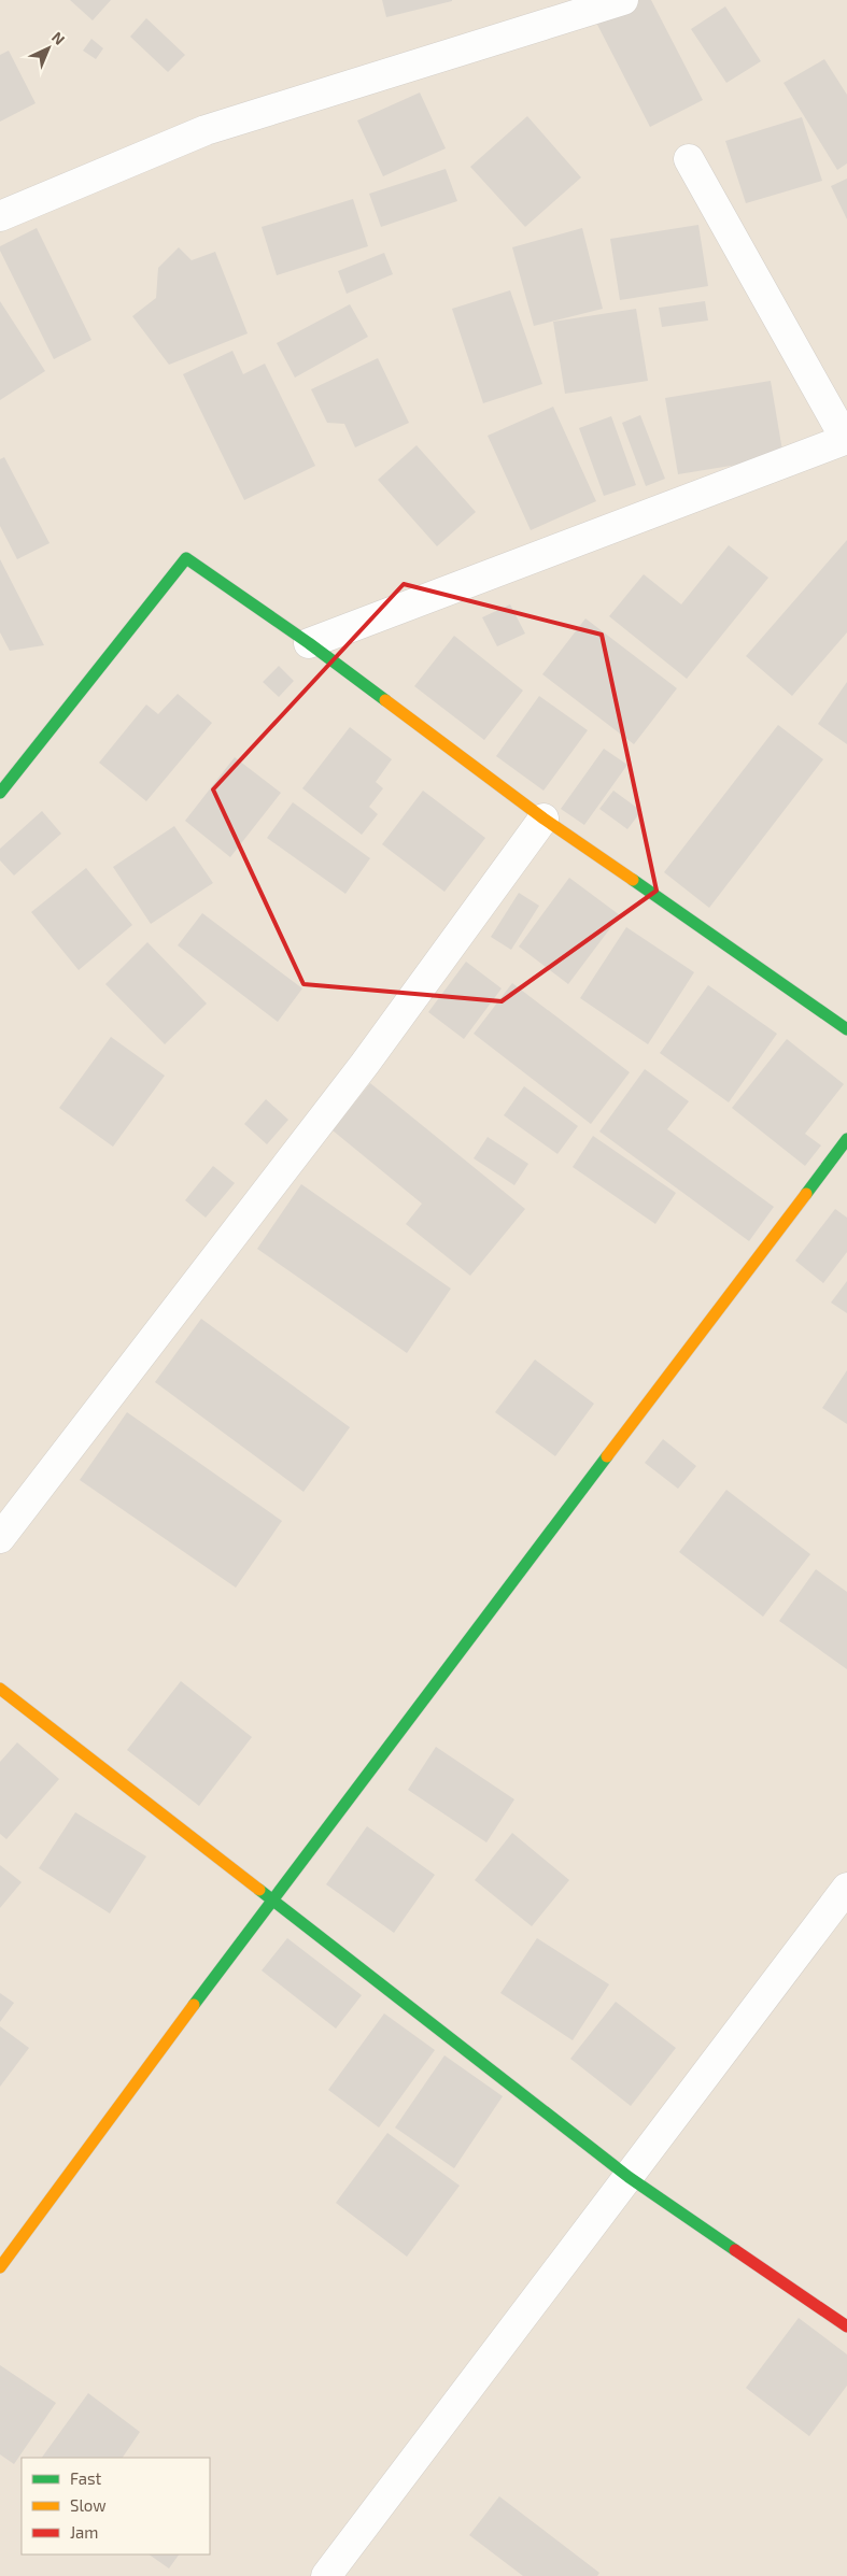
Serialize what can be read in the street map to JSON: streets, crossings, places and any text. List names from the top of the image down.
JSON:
{
  "legend": ["Fast", "Slow", "Jam"],
  "north": "top right"
}
